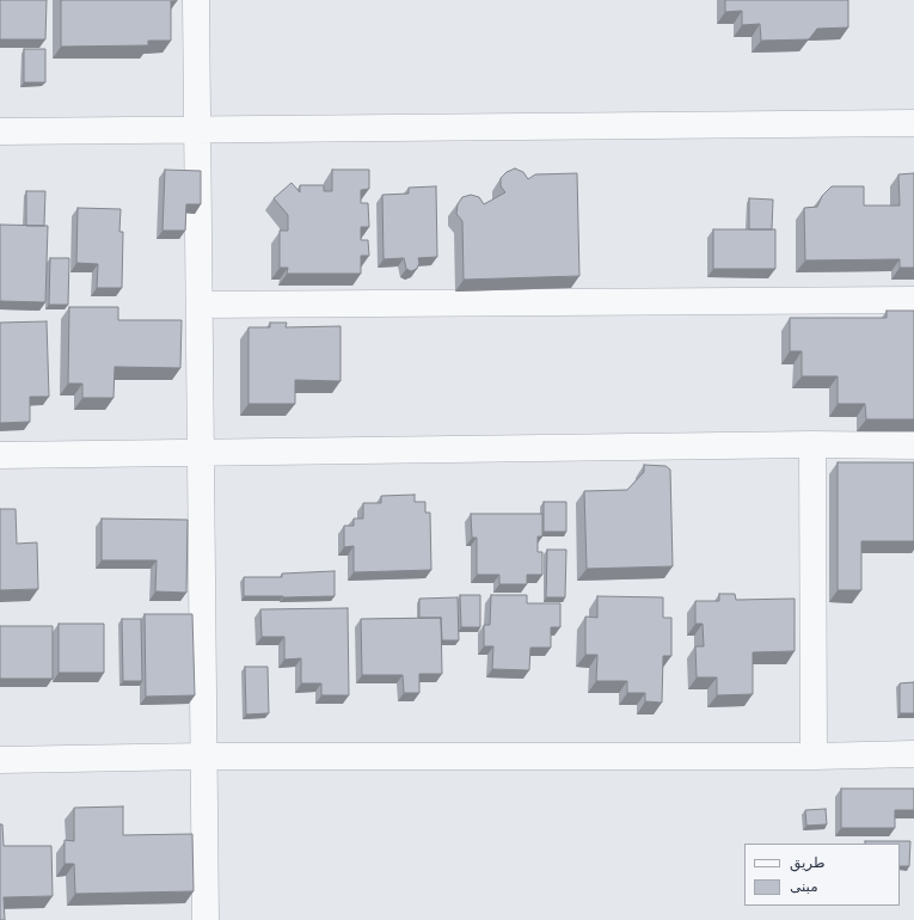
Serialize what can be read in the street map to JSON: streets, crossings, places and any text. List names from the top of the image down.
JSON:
{
  "legend": ["طريق", "مبنى"]
}
